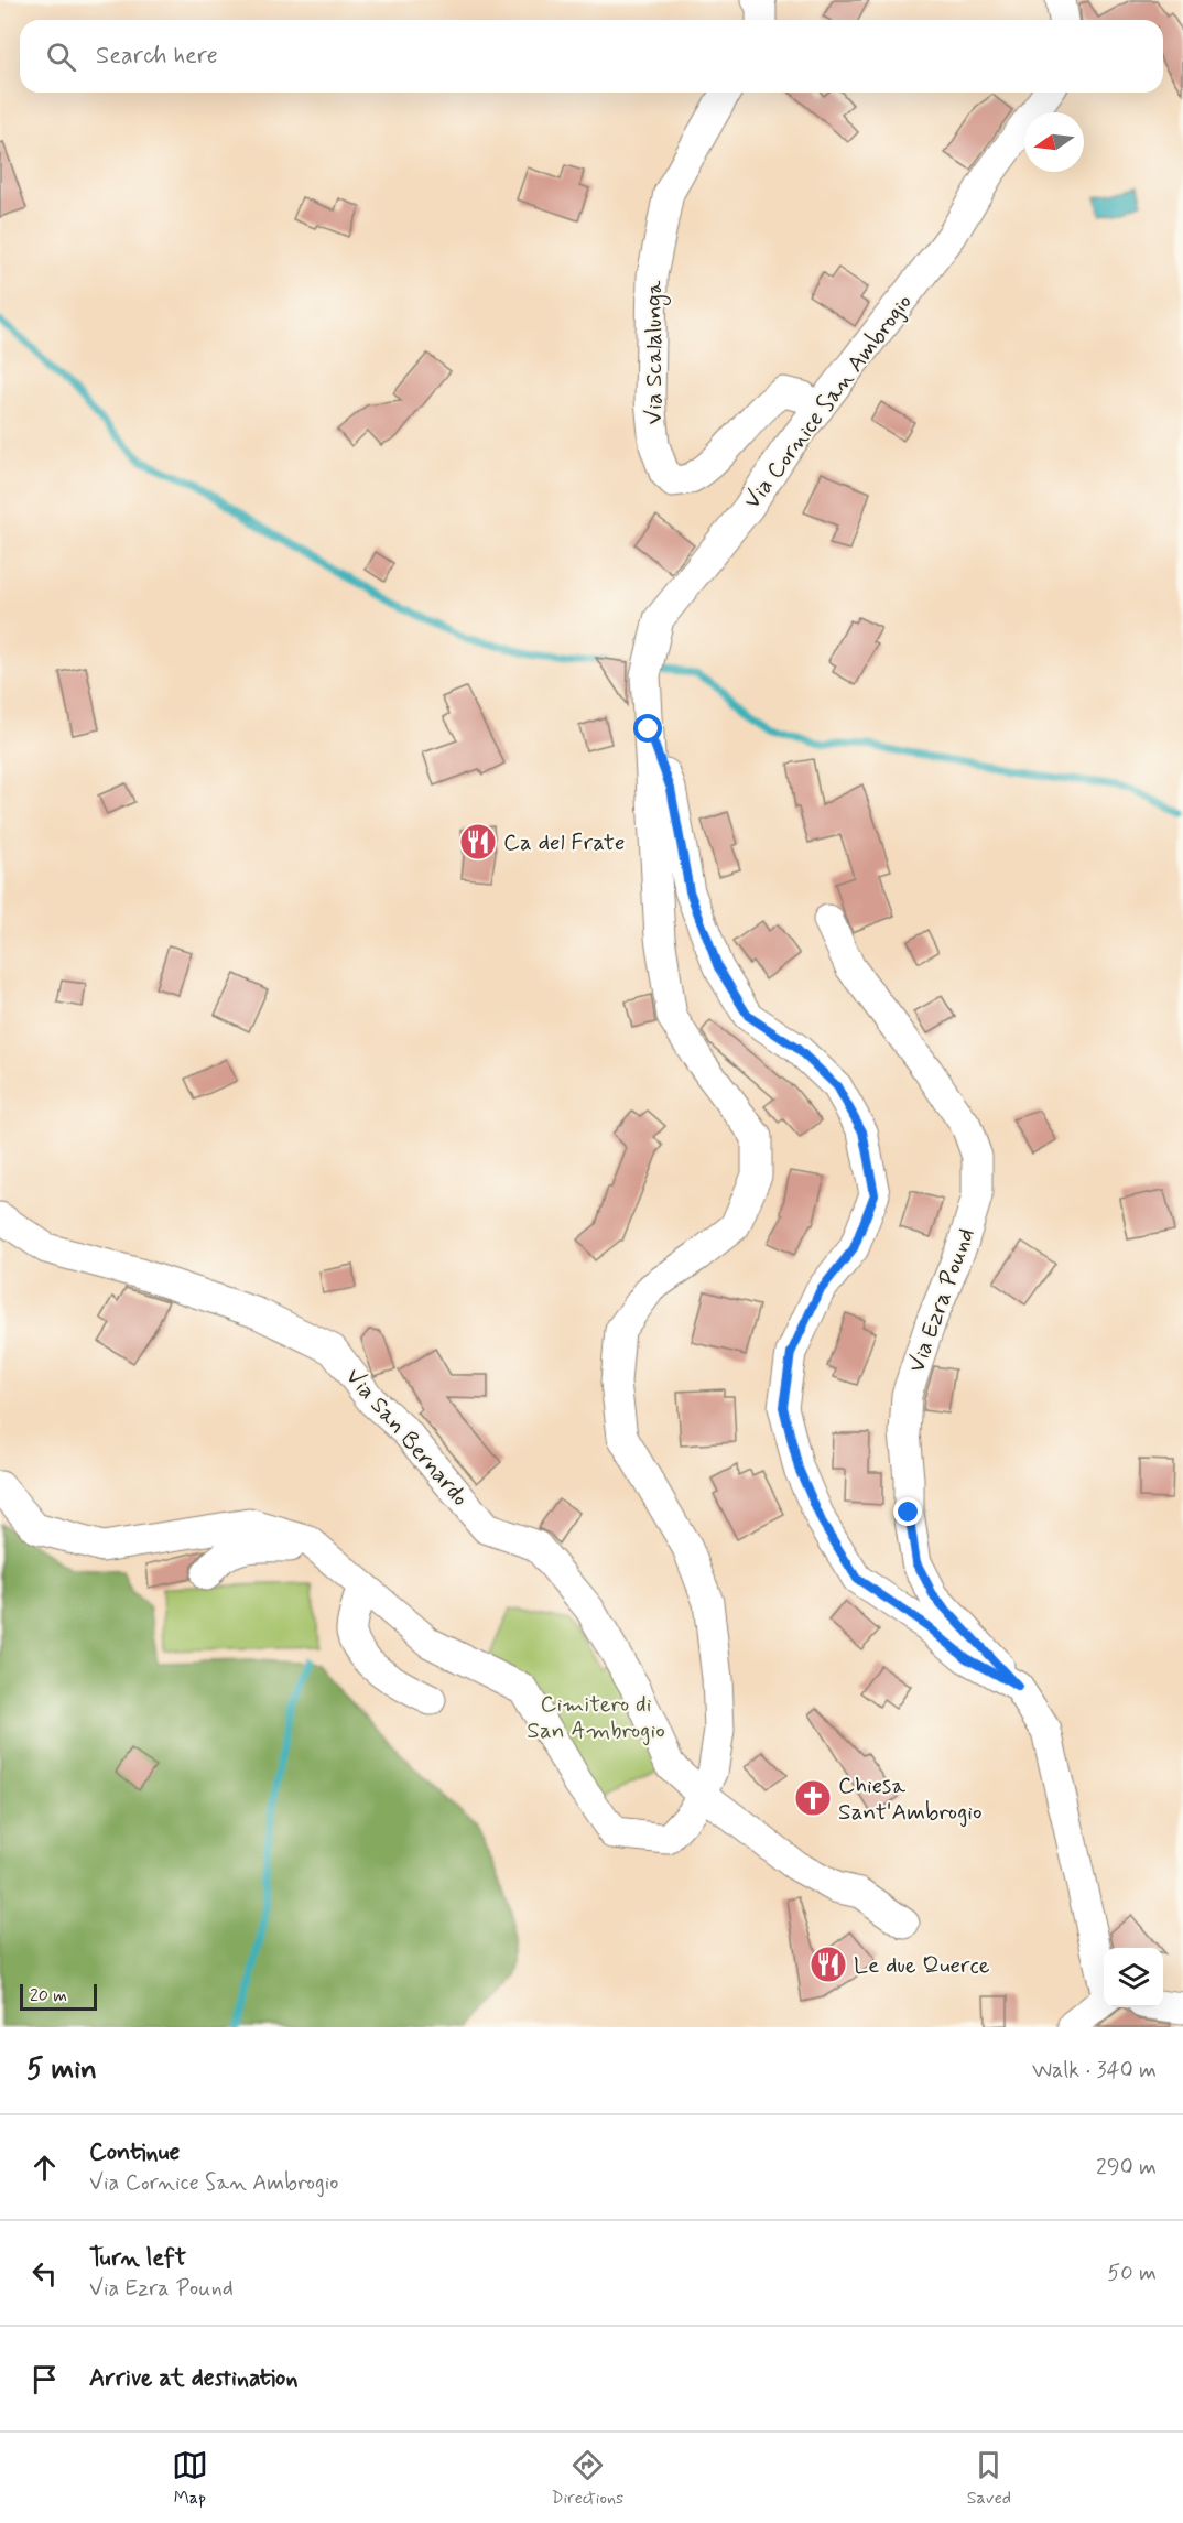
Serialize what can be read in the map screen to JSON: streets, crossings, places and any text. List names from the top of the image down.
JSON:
{
  "streets": {
    "street": [
      "Via Scalalunga",
      "Via Cornice San Ambrogio",
      "Via Ezra Pound",
      "Via San Bernardo"
    ]
  },
  "crossings": [
    ["Via Scalalunga", "Via Cornice San Ambrogio"],
    ["Via Cornice San Ambrogio", "Via Ezra Pound"],
    ["Via Cornice San Ambrogio", "Via San Bernardo"]
  ],
  "parks": ["Cimitero di San Ambrogio"],
  "places": {
    "restaurant": ["Ca del Frate", "Le due Querce"],
    "church": ["Chiesa Sant'Ambrogio"]
  },
  "scale_bar": "20 m",
  "north": "left",
  "page": {
    "search": "Search here",
    "scale": "20 m",
    "heading": ["5 min", "Walk · 340 m"],
    "list": [
      ["Continue", "Via Cornice San Ambrogio", "290 m"],
      ["Turn left", "Via Ezra Pound", "50 m"],
      "Arrive at destination"
    ],
    "nav": ["Map", "Directions", "Saved"]
  }
}
